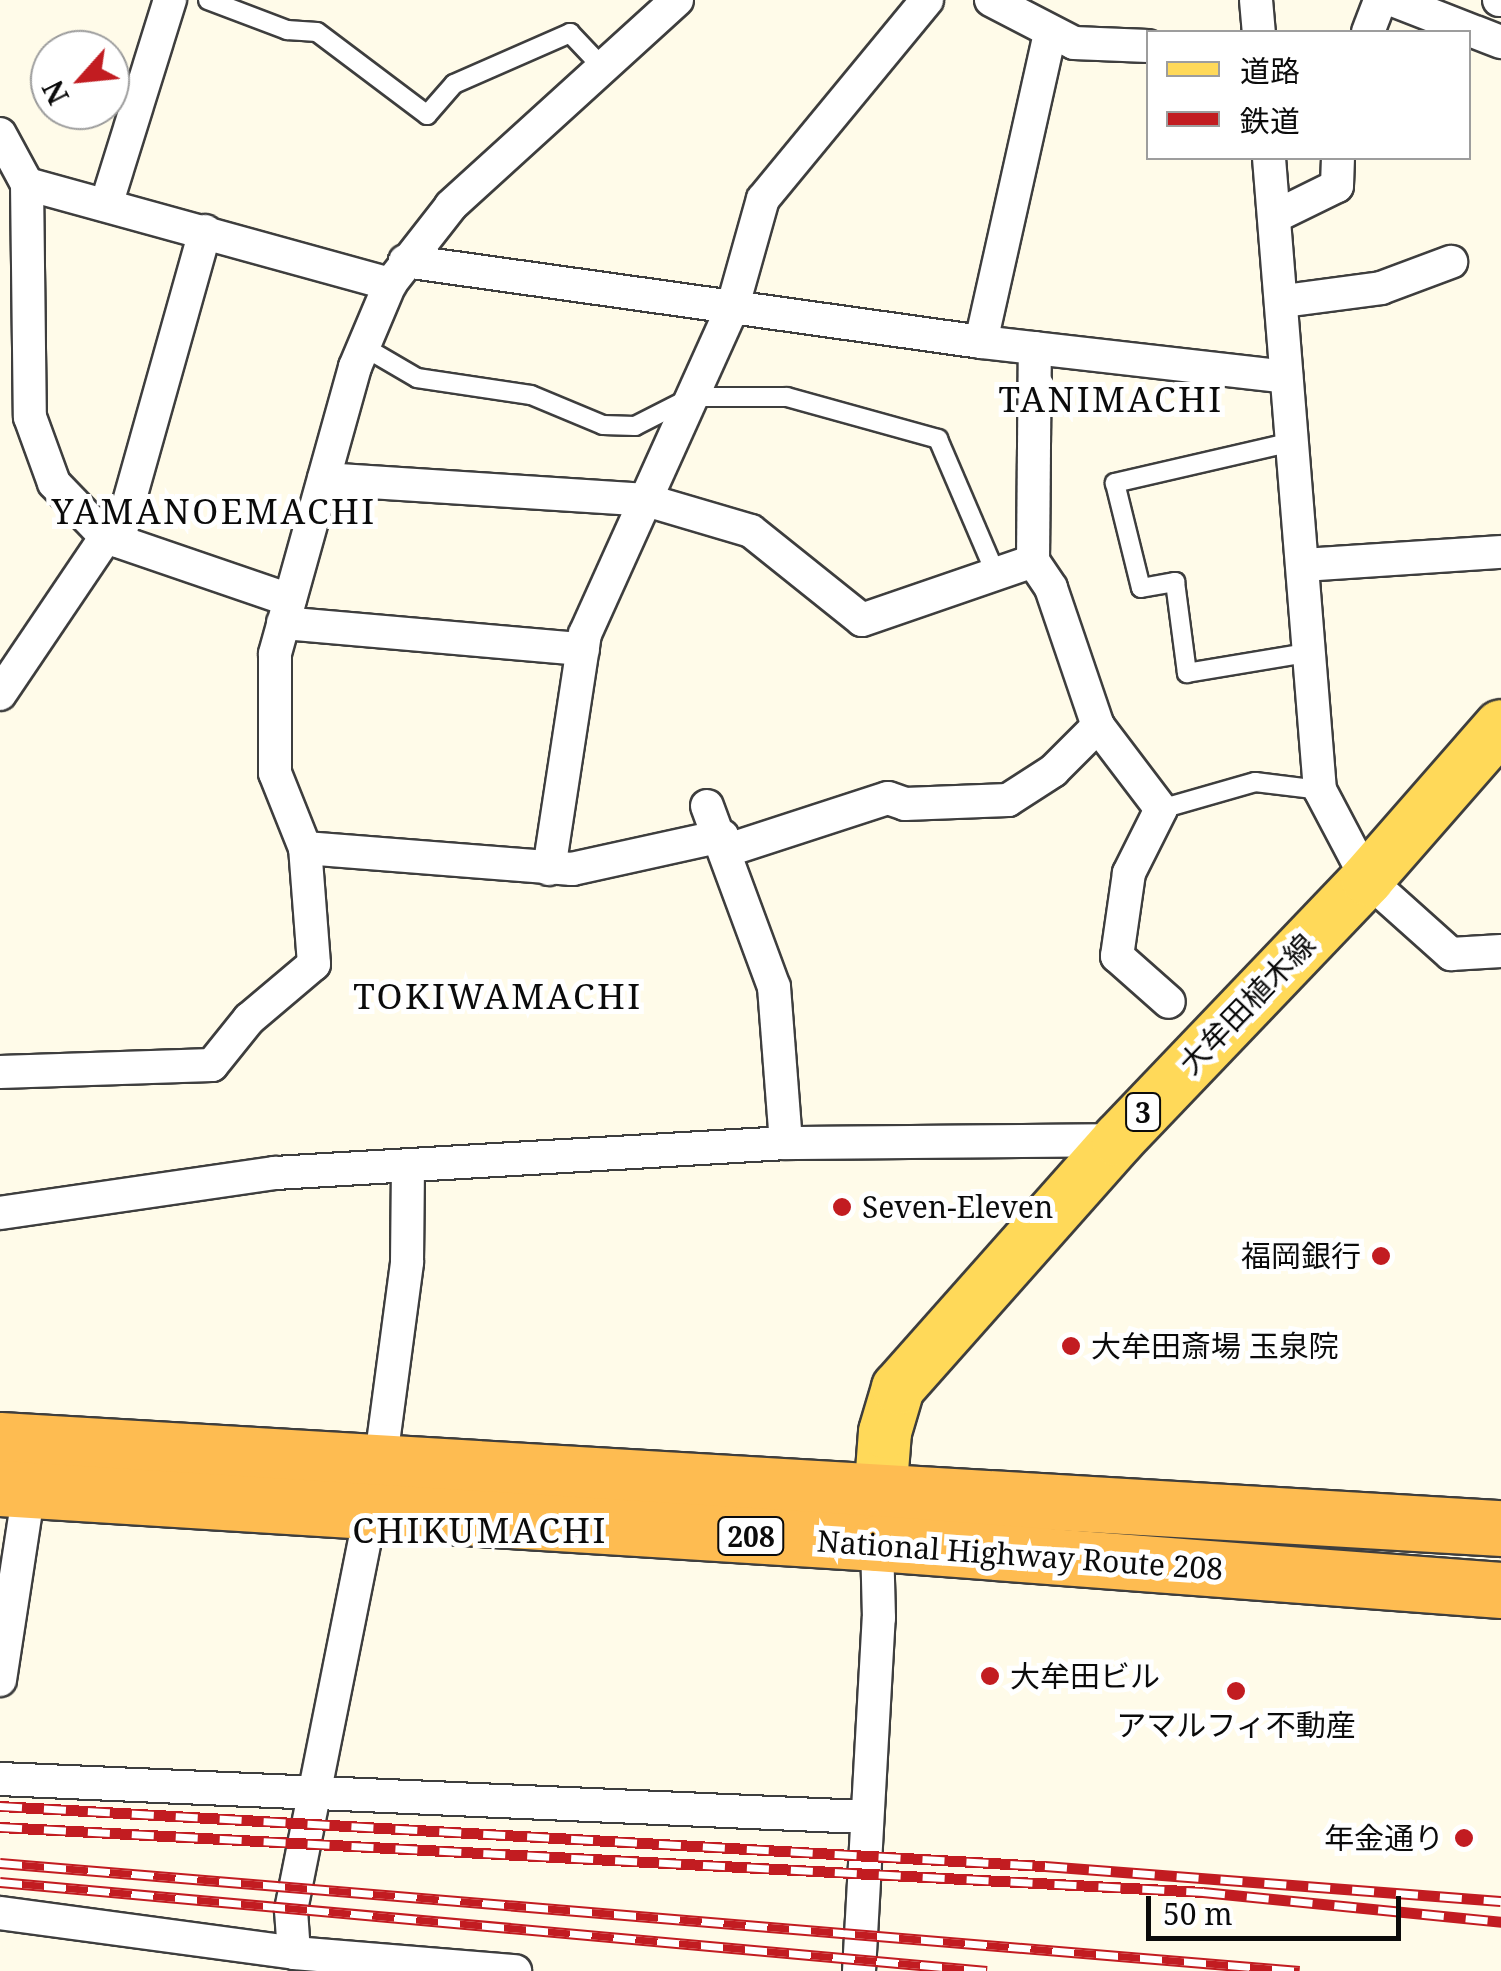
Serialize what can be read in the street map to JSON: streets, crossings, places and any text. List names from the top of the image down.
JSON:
{
  "streets": {
    "highway": ["208", "National Highway Route 208"],
    "main road": ["大牟田植木線", "3"]
  },
  "crossings": [
    ["大牟田植木線", "National Highway Route 208"]
  ],
  "districts": [
    "TANIMACHI",
    "YAMANOEMACHI",
    "TOKIWAMACHI",
    "CHIKUMACHI"
  ],
  "places": [
    "Seven-Eleven",
    "福岡銀行",
    "大牟田斎場 玉泉院",
    "大牟田ビル",
    "アマルフィ不動産",
    "年金通り"
  ],
  "legend": ["道路", "鉄道"],
  "scale_bar": "50 m",
  "north": "bottom left"
}
